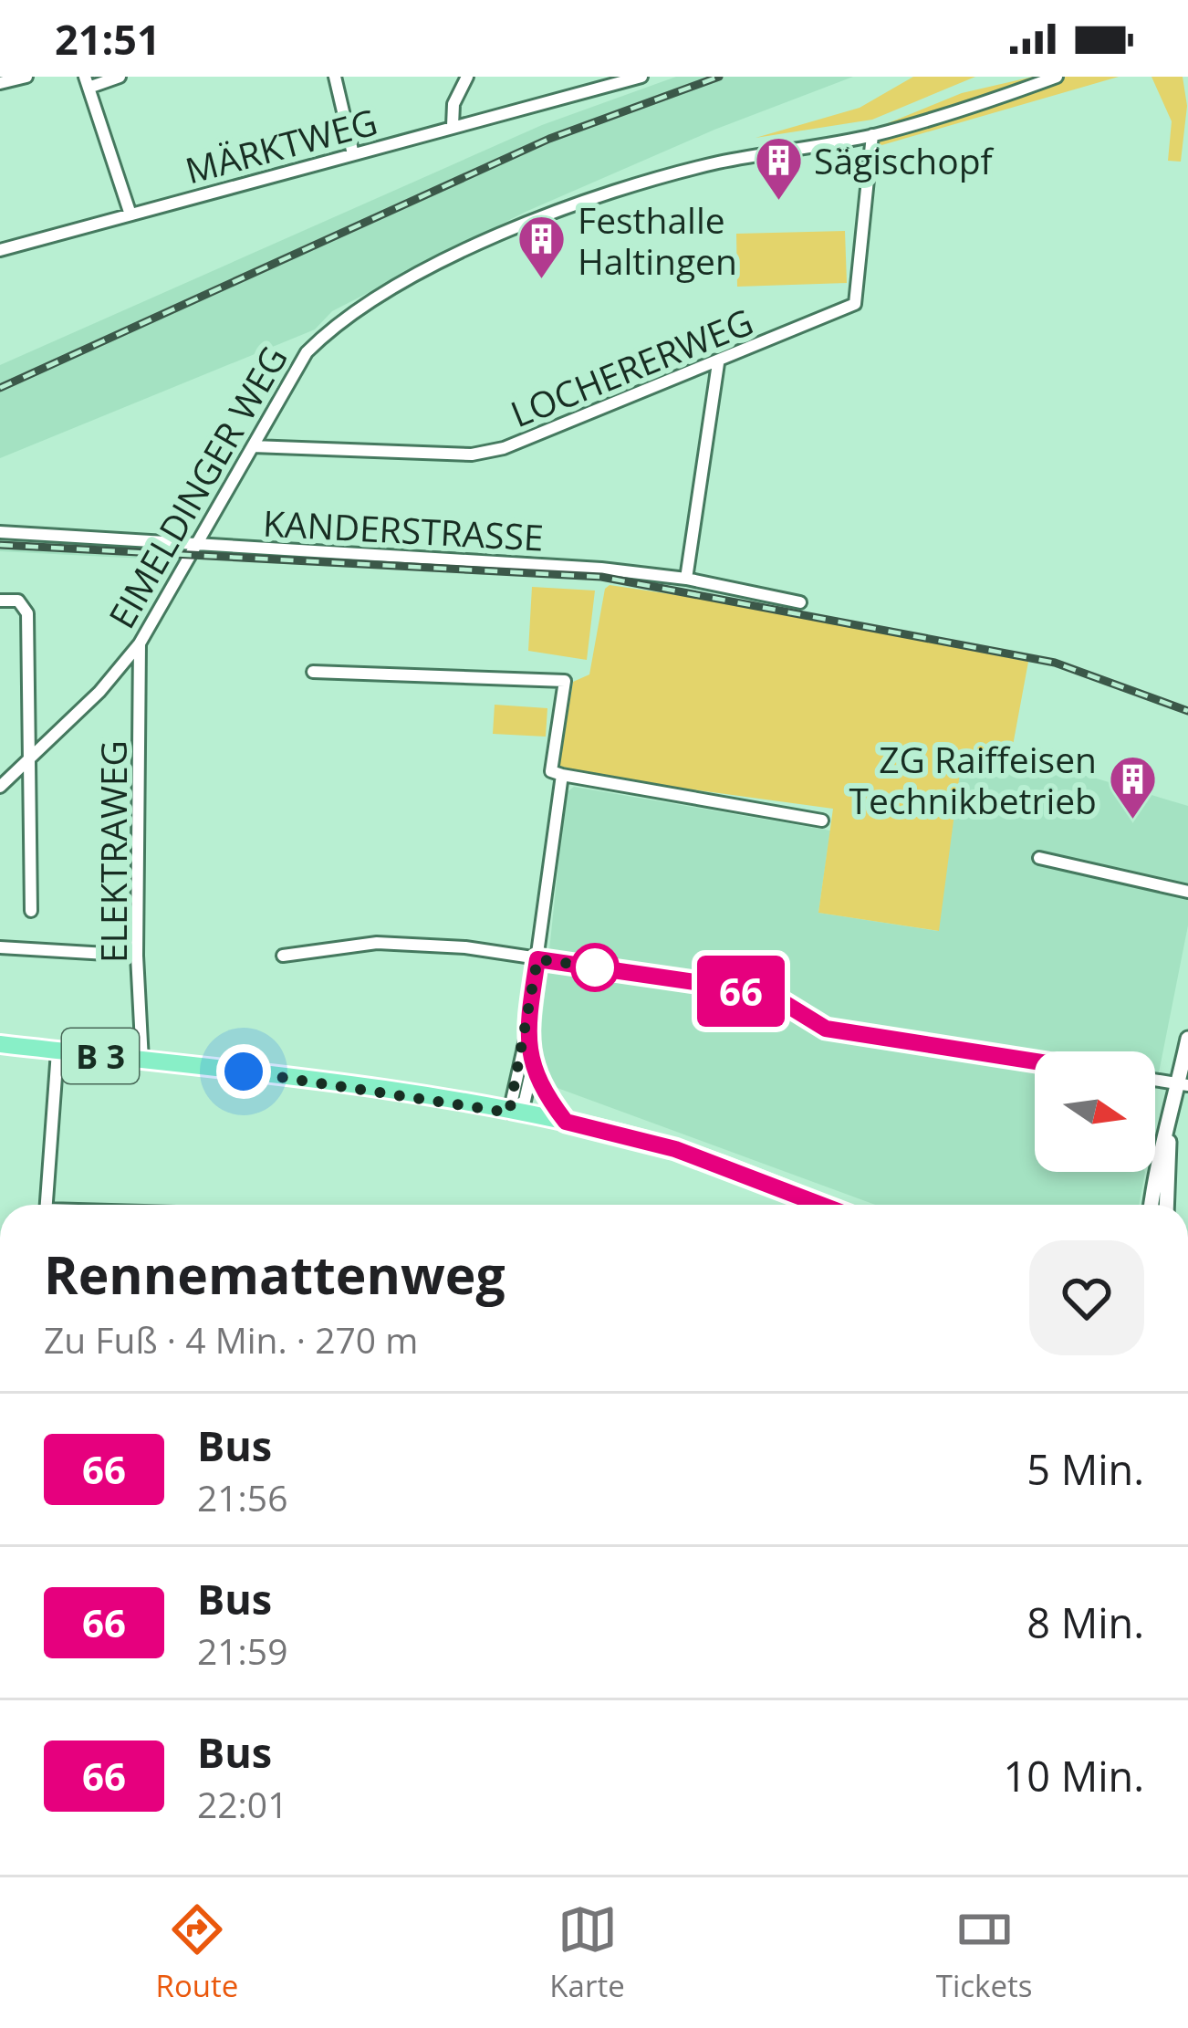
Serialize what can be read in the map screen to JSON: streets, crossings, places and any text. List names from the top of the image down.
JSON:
{
  "streets": {
    "main road": ["B 3"],
    "street": [
      "MÄRKTWEG",
      "LOCHERERWEG",
      "EIMELDINGER WEG",
      "KANDERSTRASSE",
      "ELEKTRAWEG"
    ]
  },
  "crossings": [
    ["LOCHERERWEG", "EIMELDINGER WEG"],
    ["EIMELDINGER WEG", "KANDERSTRASSE"],
    ["EIMELDINGER WEG", "ELEKTRAWEG"],
    ["ELEKTRAWEG", "B 3"]
  ],
  "places": {
    "building": ["Sägischopf", "Festhalle Haltingen", "ZG Raiffeisen Technikbetrieb"]
  },
  "lines": ["bus line 66"],
  "north": "right",
  "page": {
    "status": "21:51",
    "on_map": "66",
    "heading": ["Rennemattenweg", "Zu Fuß · 4 Min. · 270 m"],
    "list": [
      {
        "mark": "66",
        "name": "Bus",
        "note": "21:56",
        "value": "5 Min."
      },
      {
        "mark": "66",
        "name": "Bus",
        "note": "21:59",
        "value": "8 Min."
      },
      {
        "mark": "66",
        "name": "Bus",
        "note": "22:01",
        "value": "10 Min."
      }
    ],
    "tabs": ["Route", "Karte", "Tickets"]
  }
}
